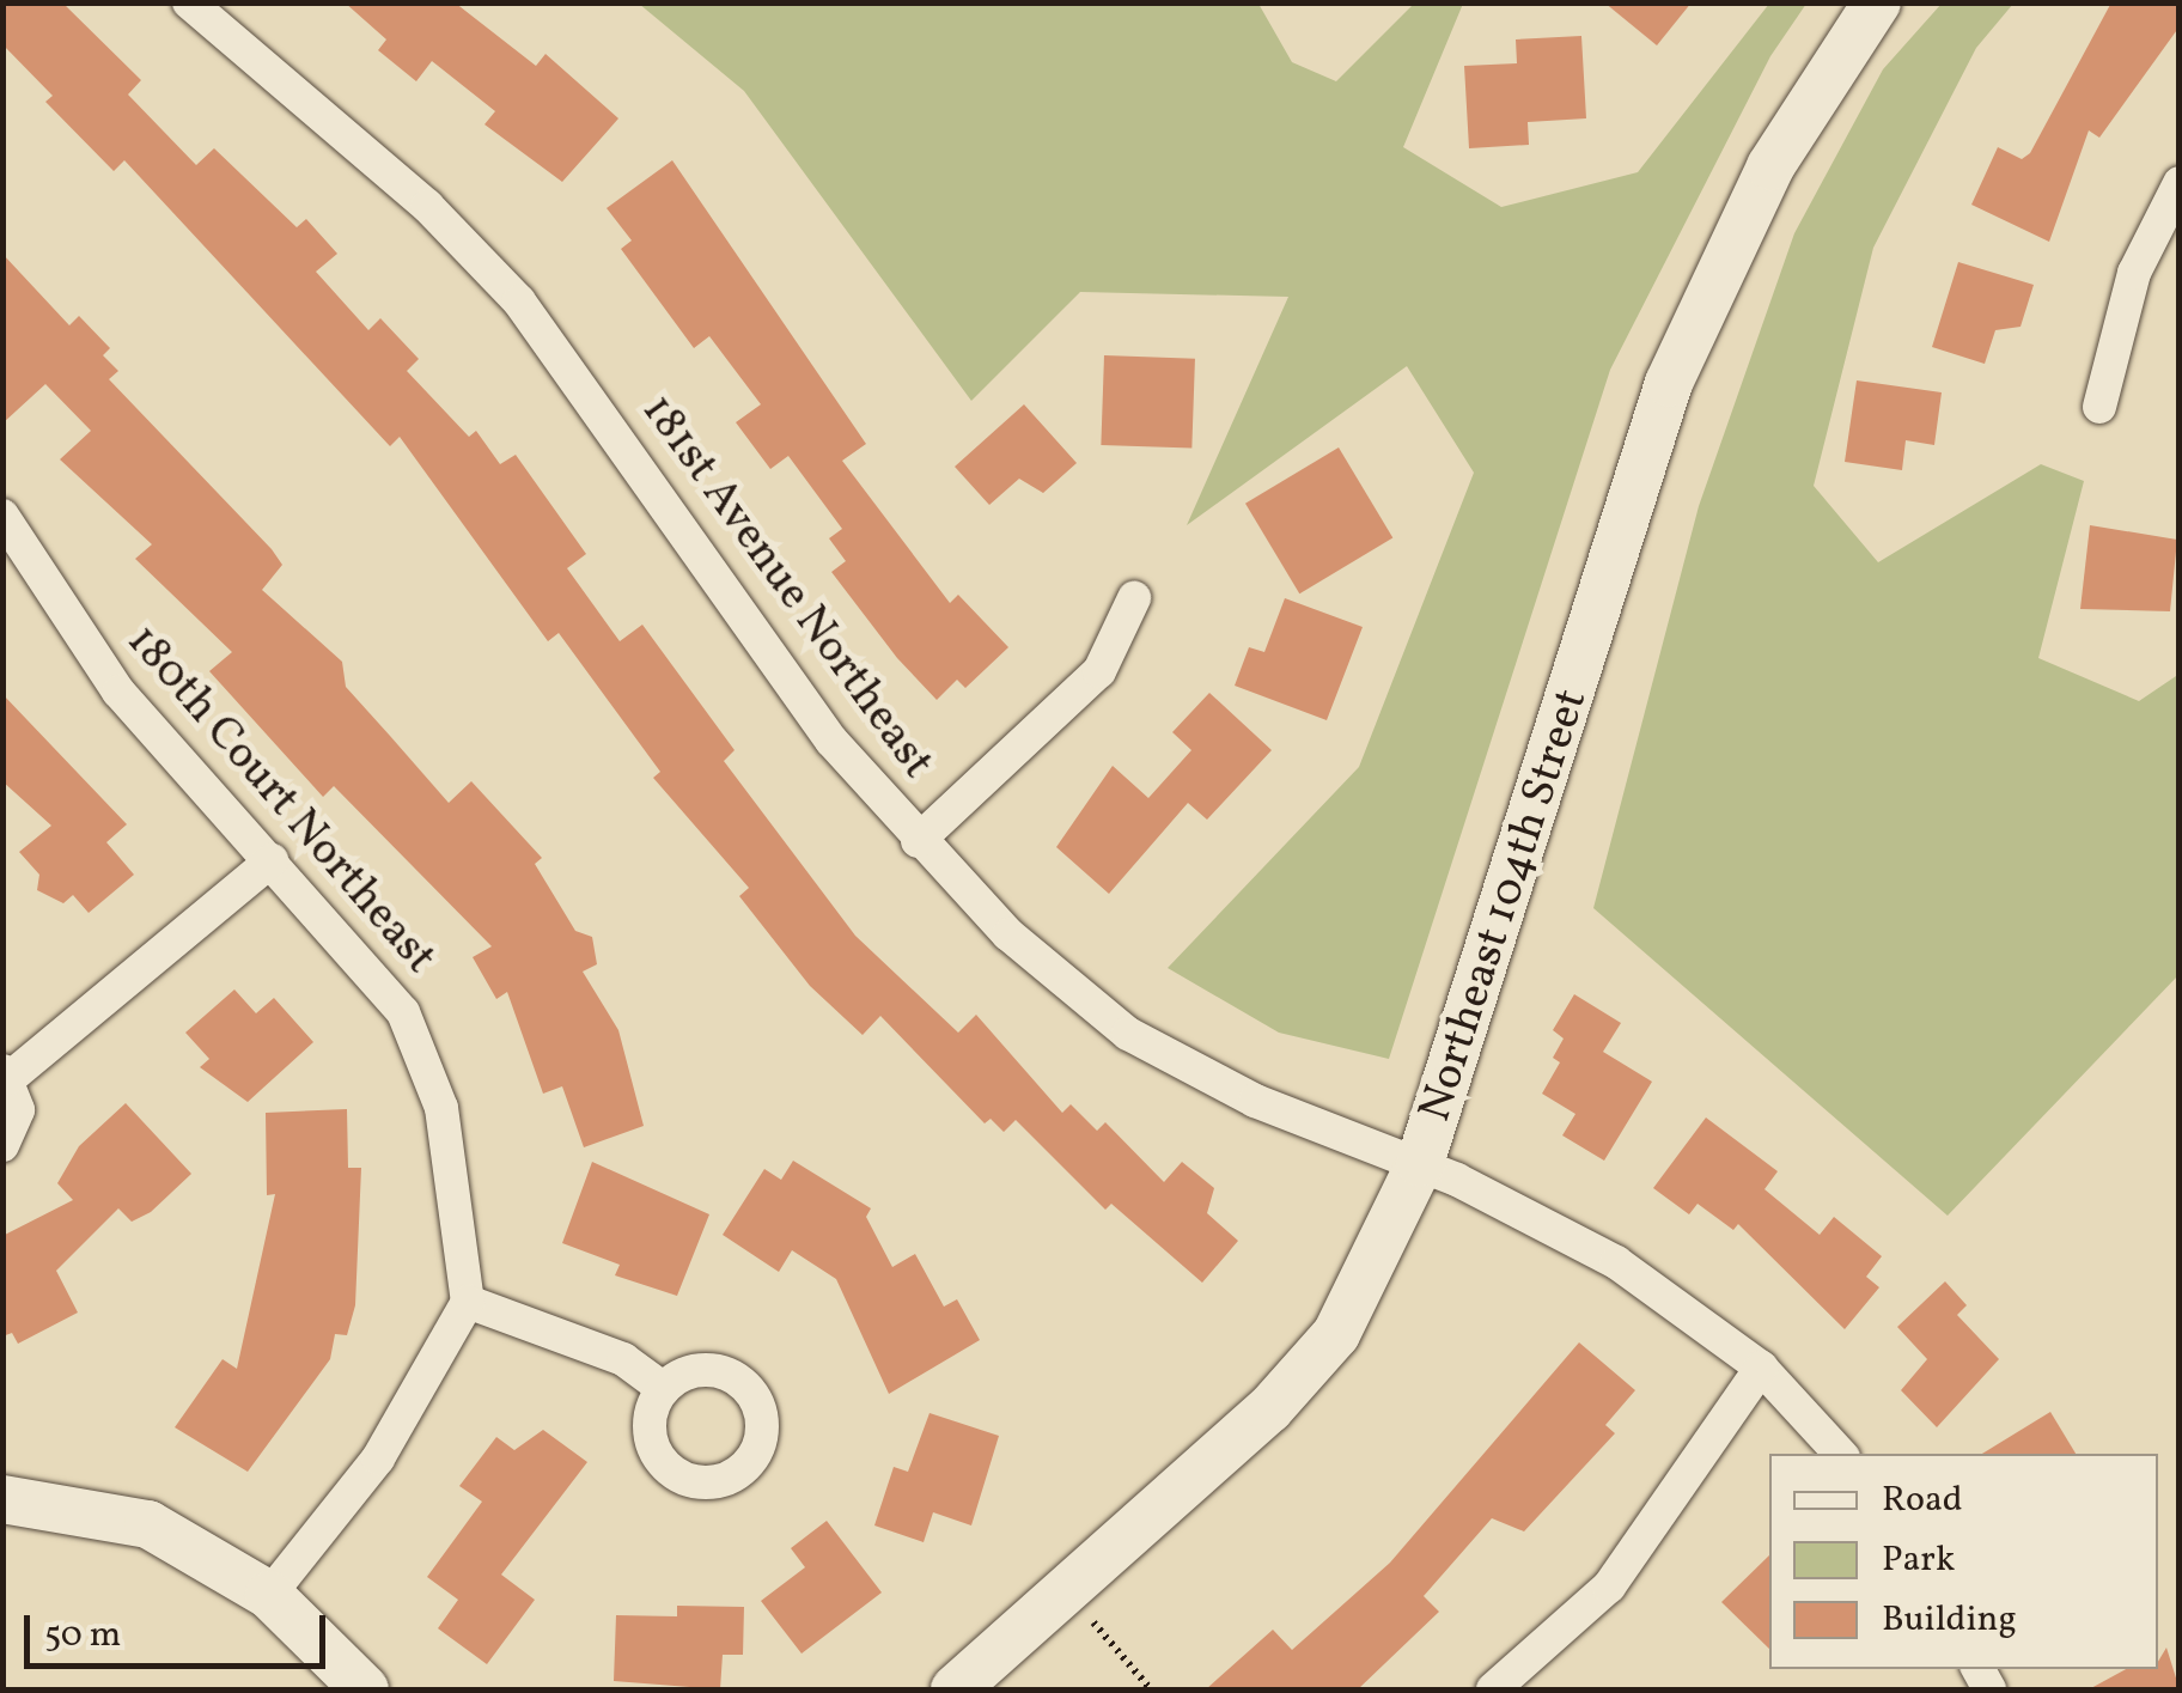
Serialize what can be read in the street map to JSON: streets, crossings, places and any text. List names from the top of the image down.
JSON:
{
  "streets": {
    "street": ["181st Avenue Northeast", "180th Court Northeast", "Northeast 104th Street"]
  },
  "crossings": [
    ["181st Avenue Northeast", "Northeast 104th Street"]
  ],
  "legend": ["Road", "Park", "Building"],
  "scale_bar": "50 m"
}
